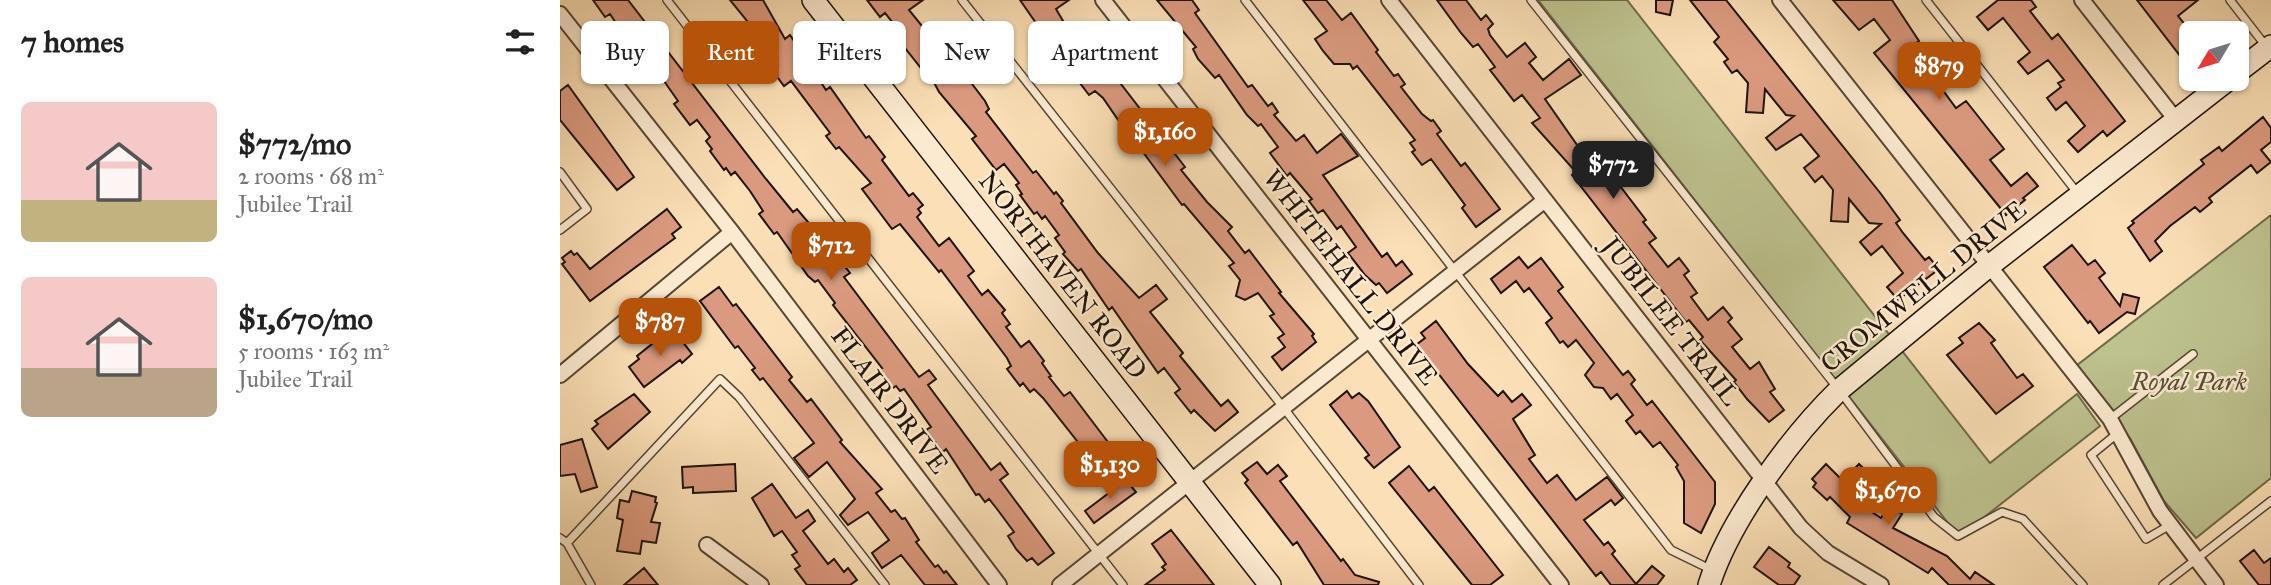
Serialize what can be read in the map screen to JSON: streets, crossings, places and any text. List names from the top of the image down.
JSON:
{
  "streets": {
    "street": [
      "NORTHAVEN ROAD",
      "WHITEHALL DRIVE",
      "CROMWELL DRIVE",
      "JUBILEE TRAIL",
      "FLAIR DRIVE"
    ]
  },
  "crossings": [
    ["CROMWELL DRIVE", "JUBILEE TRAIL"]
  ],
  "parks": ["Royal Park"],
  "north": "bottom left",
  "page": {
    "heading": "7 homes",
    "chip": [
      "Buy",
      "Rent",
      "Filters",
      "New",
      "Apartment"
    ],
    "price": [
      "$879",
      "$1,160",
      "$772",
      "$712",
      "$787",
      "$1,130",
      "$1,670"
    ],
    "list": [
      {
        "name": "$772/mo",
        "note": "2 rooms · 68 m² · Jubilee Trail"
      },
      {
        "name": "$1,670/mo",
        "note": "5 rooms · 163 m² · Jubilee Trail"
      }
    ]
  }
}
